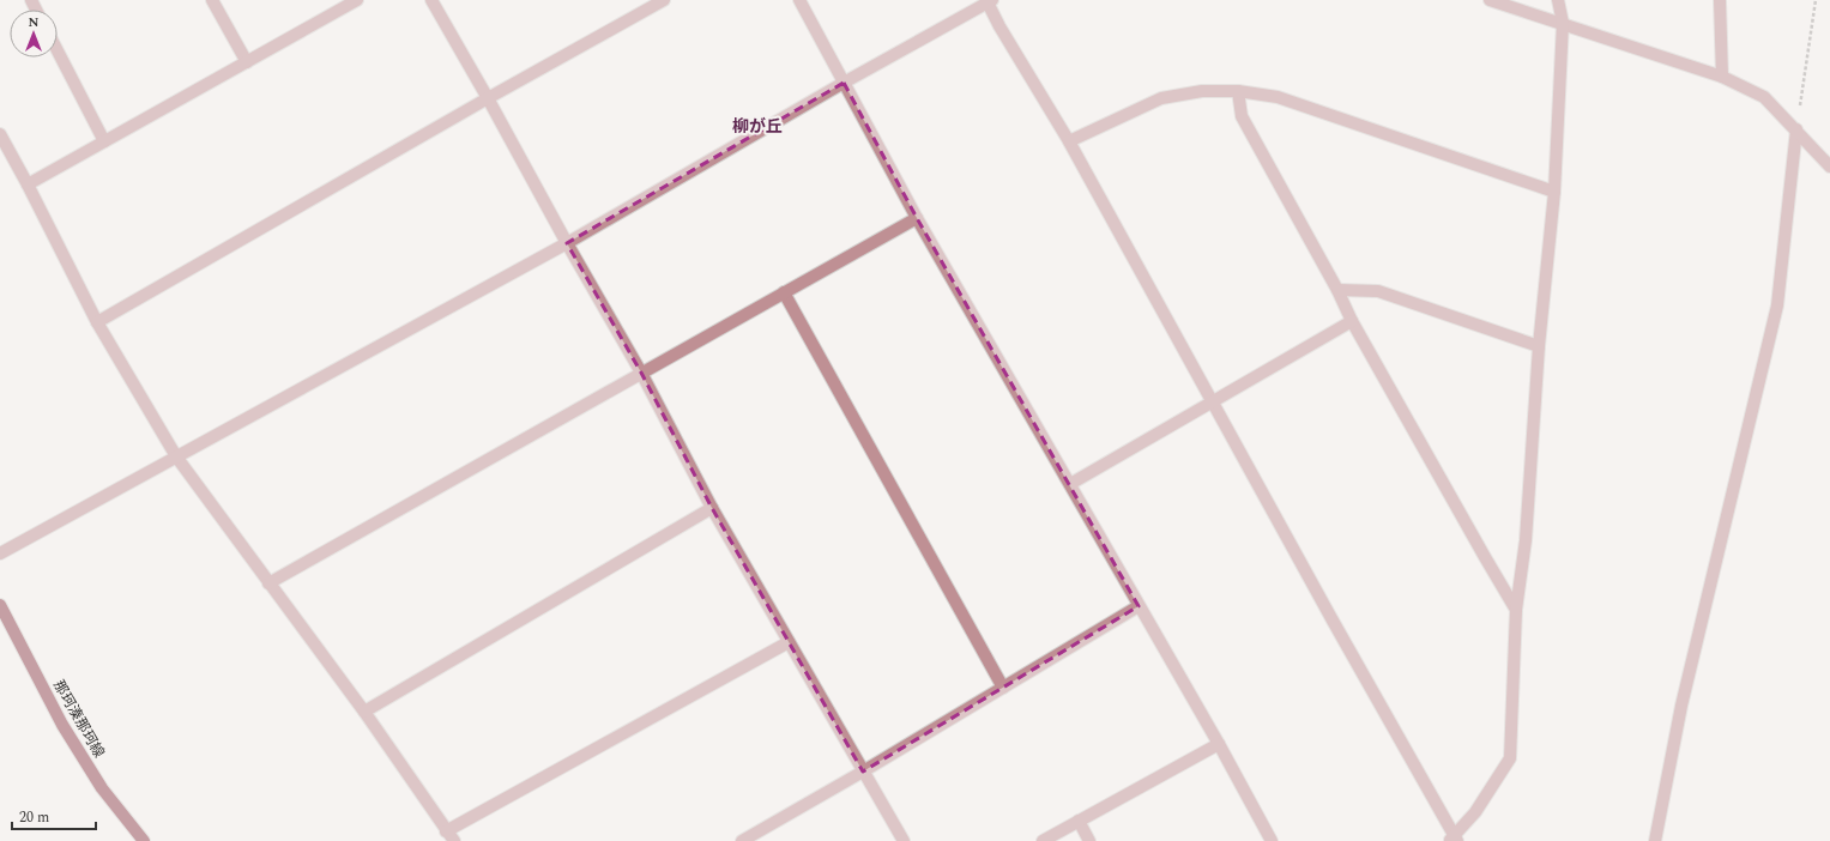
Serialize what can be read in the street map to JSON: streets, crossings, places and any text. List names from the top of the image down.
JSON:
{
  "streets": {
    "main road": ["那珂湊那珂線"]
  },
  "districts": ["柳が丘"],
  "scale_bar": "20 m",
  "north": "top"
}
